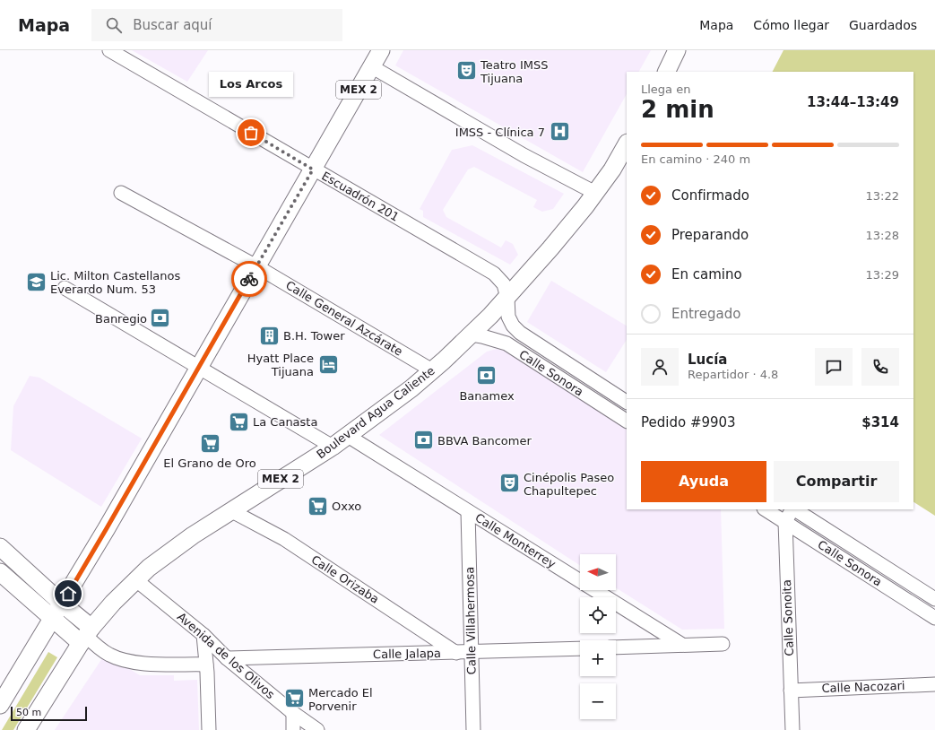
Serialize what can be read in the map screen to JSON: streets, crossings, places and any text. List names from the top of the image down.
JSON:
{
  "streets": {
    "main road": ["MEX 2", "Boulevard Agua Caliente"],
    "street": [
      "Escuadrón 201",
      "Calle General Azcárate",
      "Calle Sonora",
      "Calle Monterrey",
      "Calle Orizaba",
      "Calle Sonoita",
      "Calle Villahermosa",
      "Calle Jalapa",
      "Avenida de los Olivos",
      "Calle Nacozari"
    ]
  },
  "crossings": [
    ["MEX 2", "Escuadrón 201"],
    ["MEX 2", "Calle General Azcárate"],
    ["Escuadrón 201", "Calle Sonora"],
    ["Escuadrón 201", "Boulevard Agua Caliente"],
    ["Calle General Azcárate", "Boulevard Agua Caliente"],
    ["Calle Sonora", "Boulevard Agua Caliente"],
    ["Calle Sonora", "Calle Sonoita"],
    ["Boulevard Agua Caliente", "Calle Monterrey"],
    ["Boulevard Agua Caliente", "Calle Orizaba"],
    ["Boulevard Agua Caliente", "Avenida de los Olivos"],
    ["Calle Monterrey", "Calle Villahermosa"],
    ["Calle Orizaba", "Calle Jalapa"],
    ["Calle Sonoita", "Calle Nacozari"],
    ["Calle Villahermosa", "Calle Jalapa"],
    ["Calle Jalapa", "Avenida de los Olivos"]
  ],
  "places": {
    "theatre": ["Teatro IMSS Tijuana", "Cinépolis Paseo Chapultepec"],
    "hospital": ["IMSS - Clínica 7"],
    "other": ["Los Arcos"],
    "school or university": ["Lic. Milton Castellanos Everardo Num. 53"],
    "bank": ["Banregio", "Banamex", "BBVA Bancomer"],
    "building": ["B.H. Tower"],
    "hotel": ["Hyatt Place Tijuana"],
    "supermarket": [
      "La Canasta",
      "El Grano de Oro",
      "Oxxo",
      "Mercado El Porvenir"
    ]
  },
  "scale_bar": "50 m",
  "north": "left",
  "page": {
    "header": "Mapa",
    "search": "Buscar aquí",
    "nav": ["Mapa", "Cómo llegar", "Guardados"],
    "bubble": "Los Arcos",
    "heading": ["2 min", "Llega en", "13:44–13:49"],
    "panel": [
      "Lucía",
      "Repartidor · 4.8",
      "Pedido #9903",
      "$314"
    ],
    "bar": "En camino · 240 m",
    "list": [
      ["Confirmado", "13:22"],
      ["Preparando", "13:28"],
      ["En camino", "13:29"],
      "Entregado"
    ],
    "buttons": ["Ayuda", "Compartir"],
    "map_buttons": ["+", "−"],
    "scale": "50 m"
  }
}
